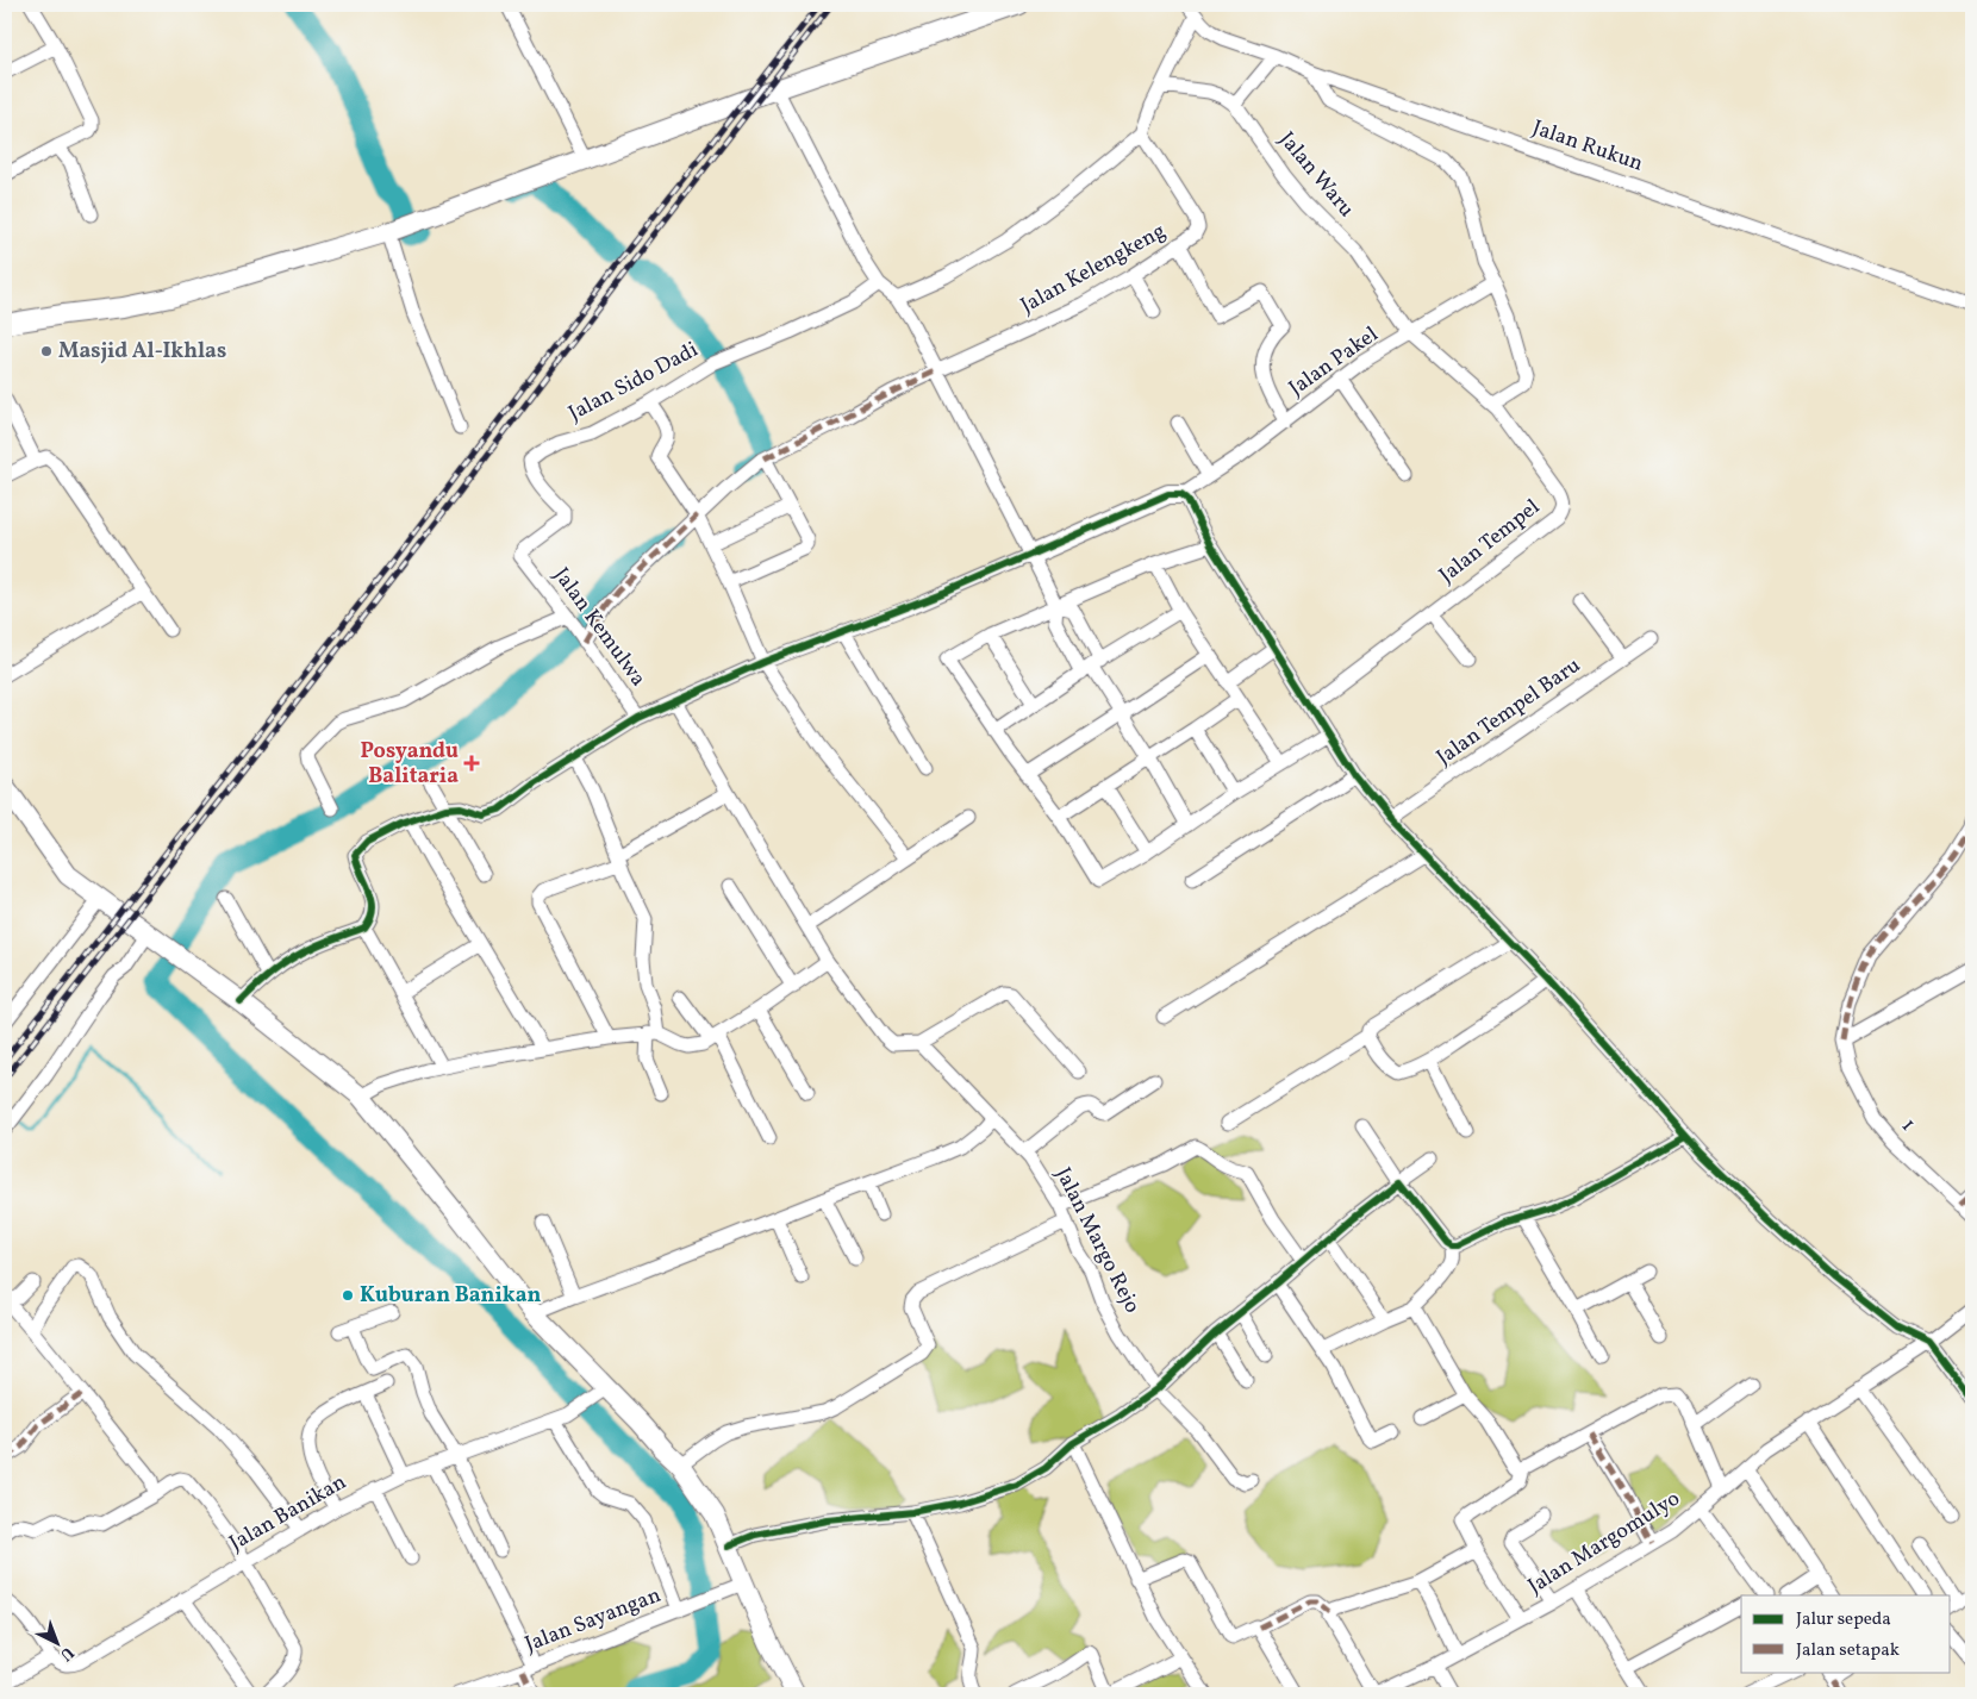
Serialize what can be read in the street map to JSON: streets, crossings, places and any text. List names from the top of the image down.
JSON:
{
  "streets": {
    "street": [
      "Jalan Rukun",
      "Jalan Waru",
      "Jalan Kelengkeng",
      "Jalan Pakel",
      "Jalan Sido Dadi",
      "Jalan Tempel",
      "Jalan Kemulwa",
      "Jalan Tempel Baru",
      "1",
      "Jalan Margo Rejo",
      "Jalan Banikan",
      "Jalan Margomulyo",
      "Jalan Sayangan"
    ]
  },
  "crossings": [
    ["Jalan Waru", "Jalan Pakel"],
    ["Jalan Waru", "Jalan Tempel"],
    ["Jalan Kelengkeng", "Jalan Kemulwa"],
    ["Jalan Pakel", "Jalan Tempel"],
    ["Jalan Sido Dadi", "Jalan Kemulwa"]
  ],
  "places": {
    "other": ["Masjid Al-Ikhlas", "Kuburan Banikan"],
    "health": ["Posyandu Balitaria"]
  },
  "legend": ["Jalur sepeda", "Jalan setapak"],
  "north": "bottom right"
}
